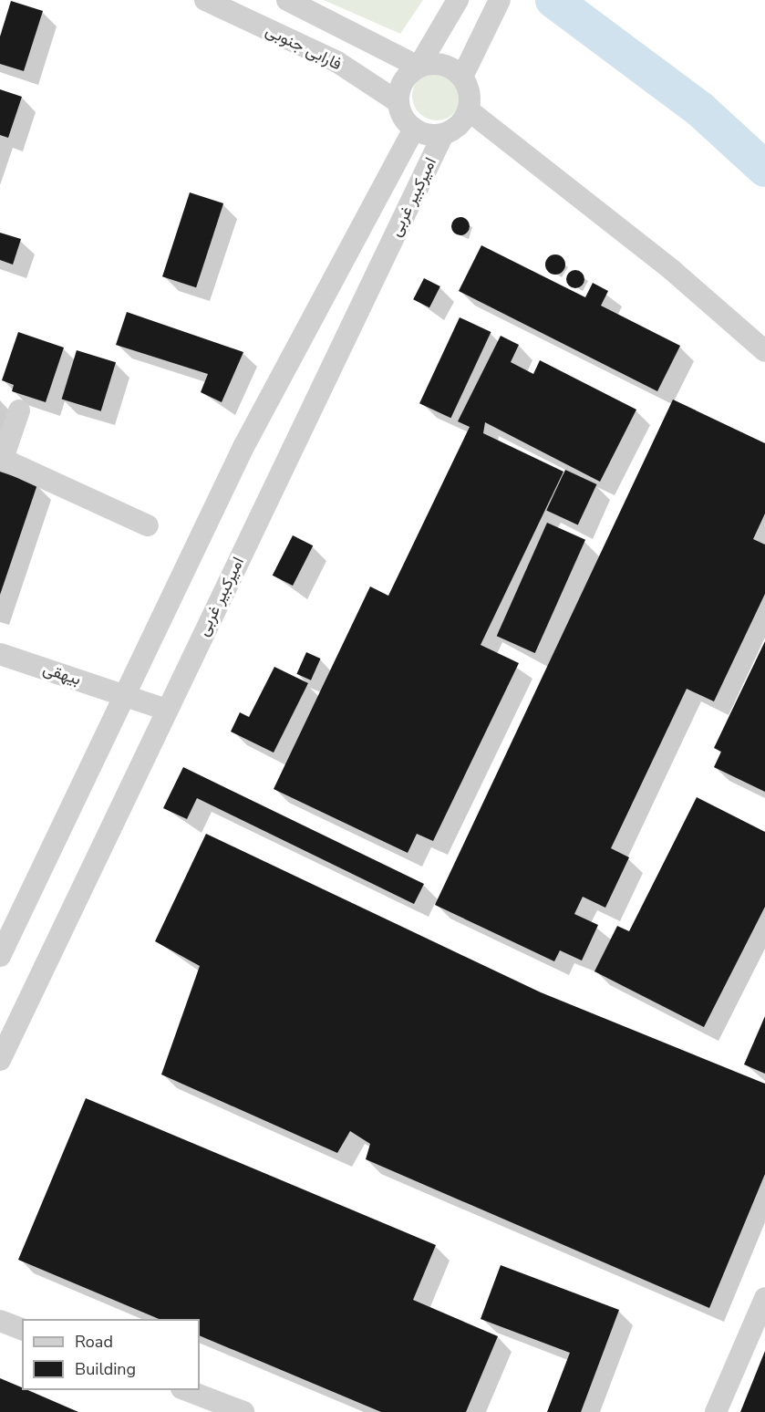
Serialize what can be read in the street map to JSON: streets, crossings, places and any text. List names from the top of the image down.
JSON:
{
  "streets": {
    "street": ["فارابی جنوبی", "امیرکبیر غربی", "بیهقی"]
  },
  "crossings": [
    ["فارابی جنوبی", "امیرکبیر غربی"],
    ["امیرکبیر غربی", "بیهقی"]
  ],
  "legend": ["Road", "Building"]
}
